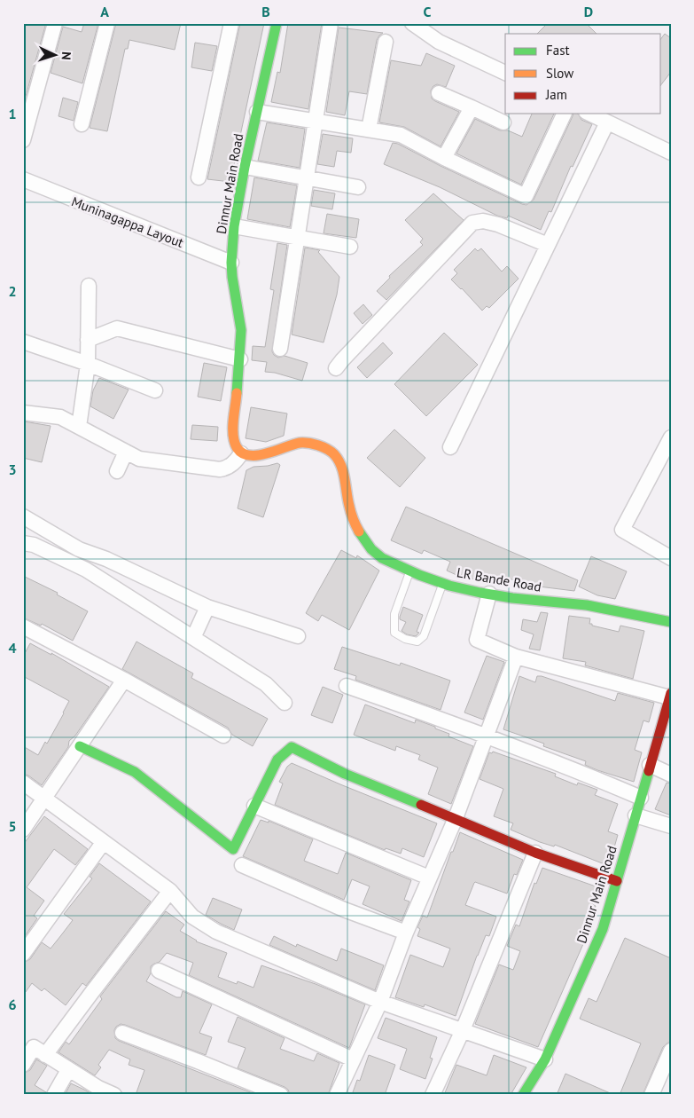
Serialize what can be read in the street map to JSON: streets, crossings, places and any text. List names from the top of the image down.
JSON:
{
  "streets": {
    "street": ["Dinnur Main Road", "Muninagappa Layout", "LR Bande Road"]
  },
  "crossings": [
    ["Dinnur Main Road", "Muninagappa Layout"],
    ["Dinnur Main Road", "LR Bande Road"]
  ],
  "legend": ["Fast", "Slow", "Jam"],
  "north": "right",
  "grid": {
    "columns": [
      "A",
      "B",
      "C",
      "D"
    ],
    "rows": [
      "1",
      "2",
      "3",
      "4",
      "5",
      "6"
    ]
  }
}
